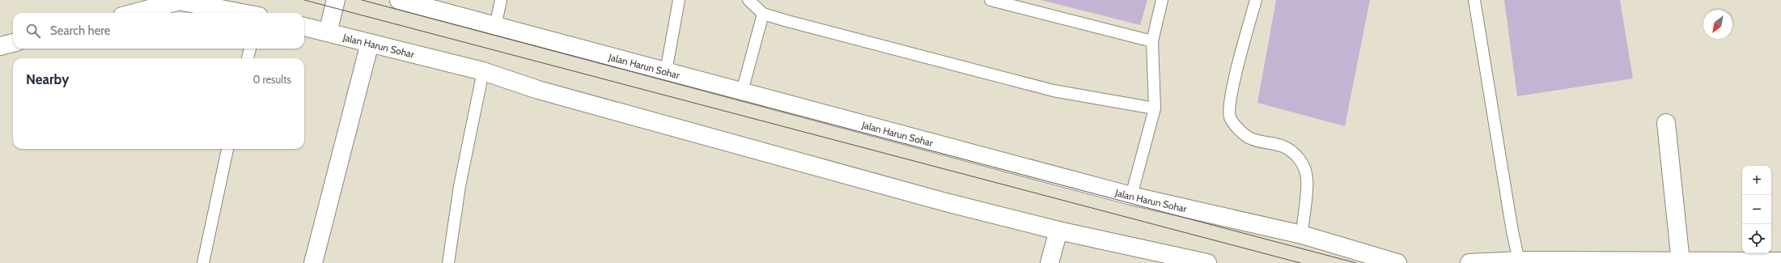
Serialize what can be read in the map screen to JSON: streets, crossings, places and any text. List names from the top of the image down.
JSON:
{
  "streets": {
    "main road": ["Jalan Harun Sohar"]
  },
  "north": "bottom left",
  "page": {
    "search": "Search here",
    "heading": ["Nearby", "0 results"],
    "map_buttons": ["+", "−"]
  }
}
